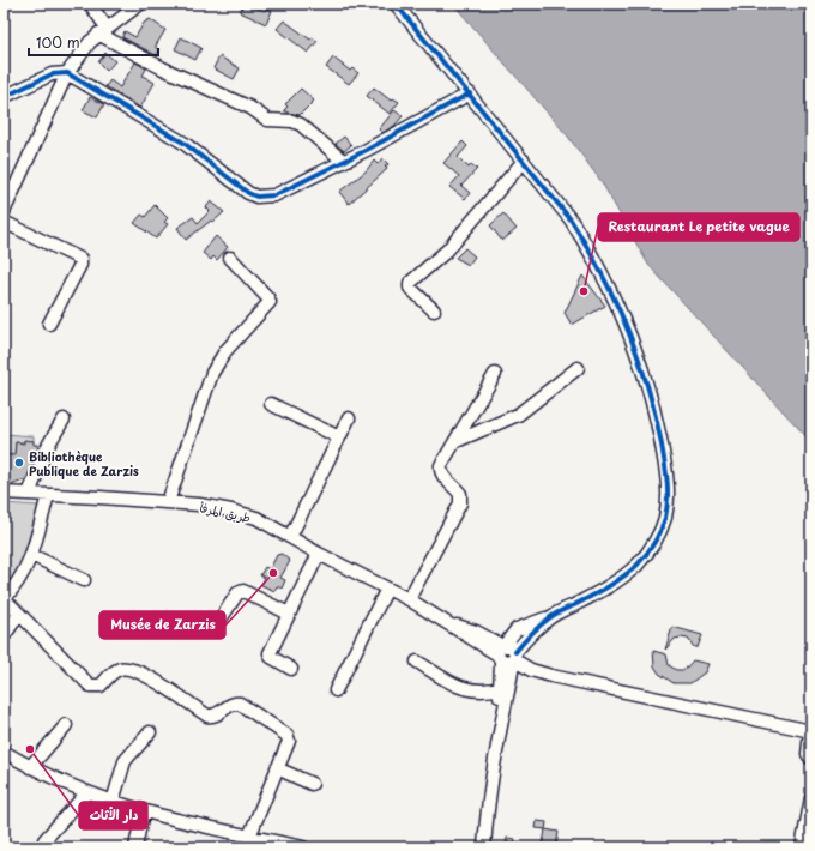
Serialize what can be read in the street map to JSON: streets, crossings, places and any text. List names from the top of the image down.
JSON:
{
  "streets": {
    "street": ["طريق المرفأ"]
  },
  "places": [
    "Restaurant Le petite vague",
    "Bibliothèque Publique de Zarzis",
    "Musée de Zarzis",
    "دار الأثاث"
  ],
  "scale_bar": "100 m"
}
